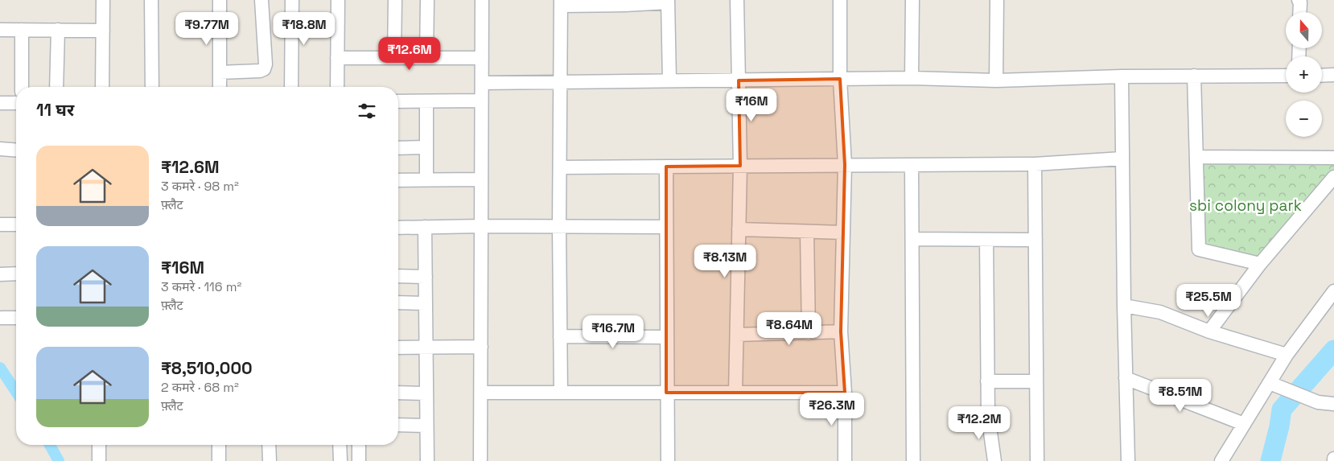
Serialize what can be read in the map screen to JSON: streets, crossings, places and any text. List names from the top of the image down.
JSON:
{
  "parks": ["sbi colony park"],
  "north": "top",
  "page": {
    "map_buttons": ["+", "−"],
    "price": [
      "₹9.77M",
      "₹18.8M",
      "₹12.6M",
      "₹16M",
      "₹8.13M",
      "₹25.5M",
      "₹8.64M",
      "₹16.7M",
      "₹8.51M",
      "₹26.3M",
      "₹12.2M"
    ],
    "heading": "11 घर",
    "list": [
      {
        "name": "₹12.6M",
        "note": "3 कमरे · 98 m² · फ़्लैट"
      },
      {
        "name": "₹16M",
        "note": "3 कमरे · 116 m² · फ़्लैट"
      },
      {
        "name": "₹8,510,000",
        "note": "2 कमरे · 68 m² · फ़्लैट"
      }
    ]
  }
}
